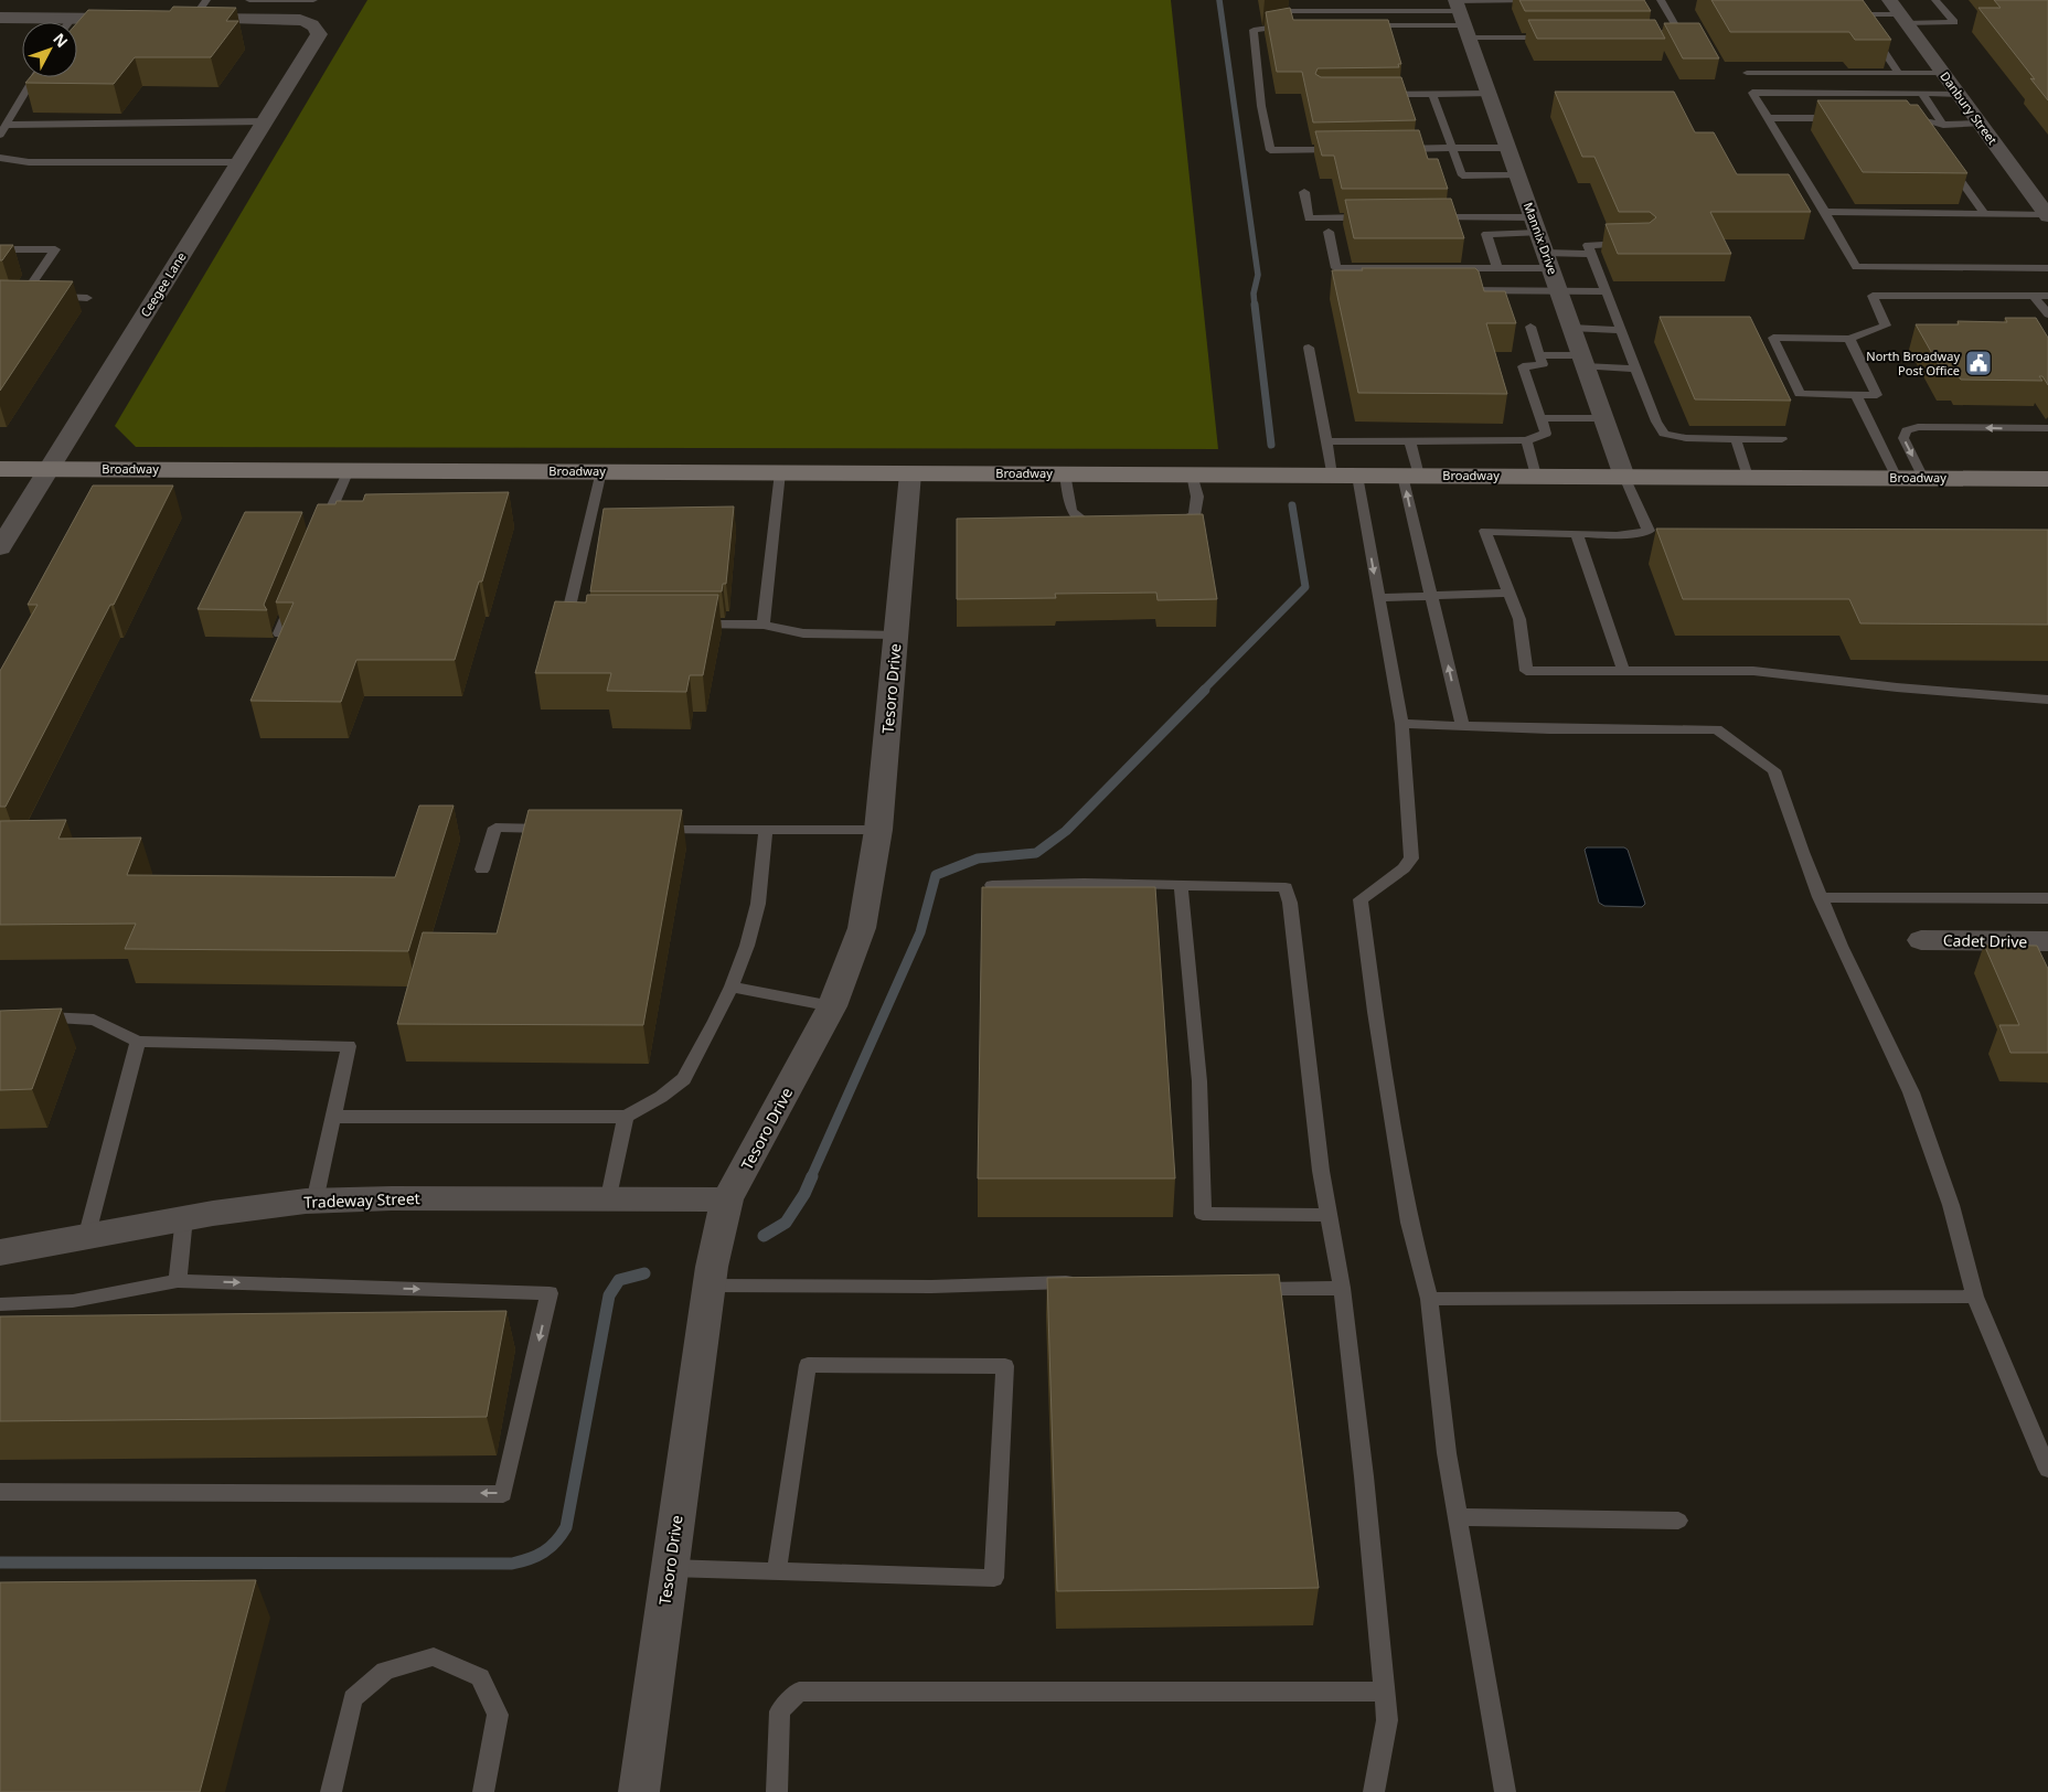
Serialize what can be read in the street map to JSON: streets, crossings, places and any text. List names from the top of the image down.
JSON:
{
  "streets": {
    "main road": ["Broadway"],
    "street": [
      "Danbury Street",
      "Mannix Drive",
      "Ceegee Lane",
      "Tesoro Drive",
      "Cadet Drive",
      "Tradeway Street"
    ]
  },
  "crossings": [
    ["Mannix Drive", "Broadway"],
    ["Ceegee Lane", "Broadway"],
    ["Broadway", "Tesoro Drive"],
    ["Tesoro Drive", "Tradeway Street"]
  ],
  "places": {
    "public building": ["North Broadway Post Office"]
  },
  "north": "top right"
}
